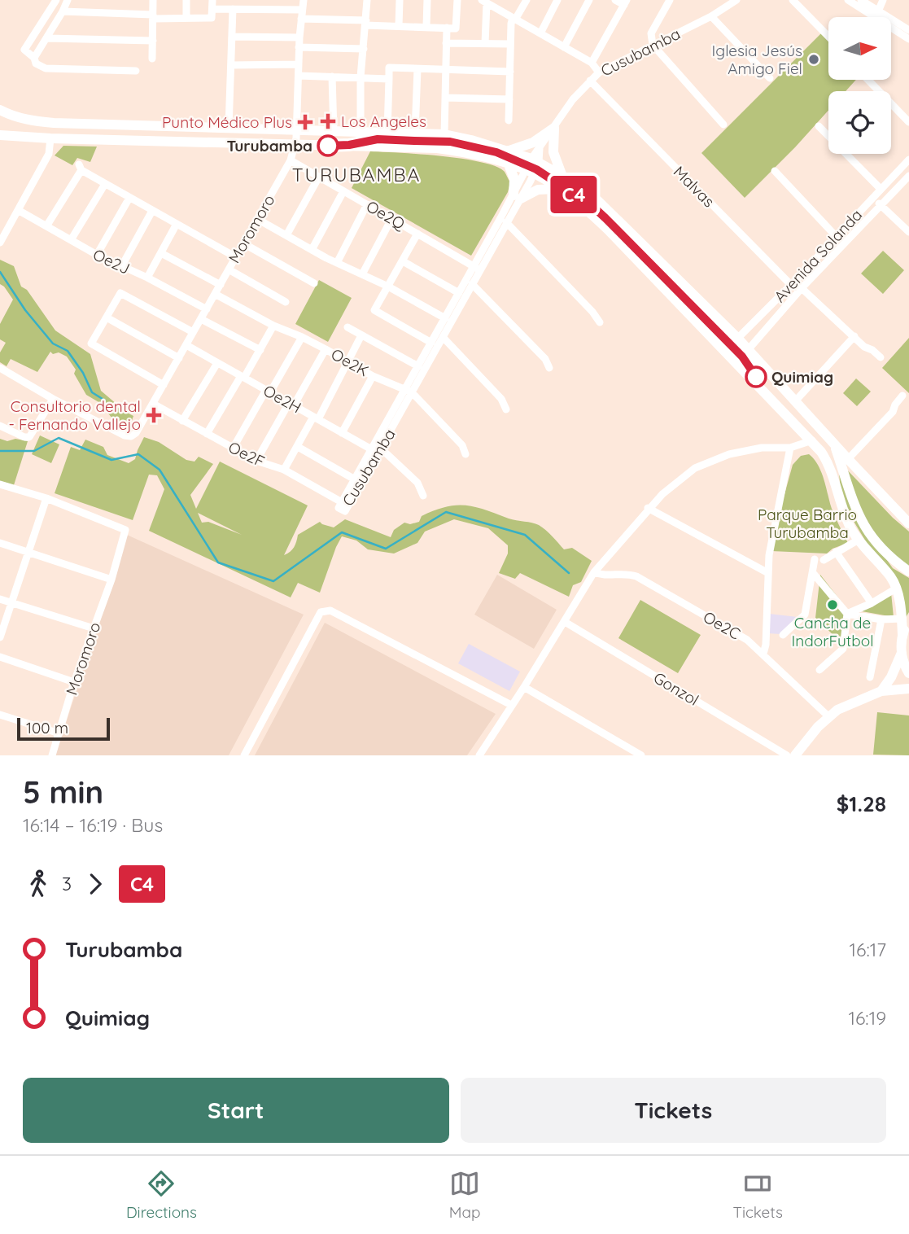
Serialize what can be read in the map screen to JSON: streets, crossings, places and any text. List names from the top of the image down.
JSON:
{
  "streets": {
    "street": [
      "Cusubamba",
      "Malvas",
      "Oe2Q",
      "Moromoro",
      "Avenida Solanda",
      "Oe2J",
      "Oe2K",
      "Oe2H",
      "Oe2F",
      "Oe2C",
      "Gonzol"
    ]
  },
  "crossings": [
    ["Cusubamba", "Malvas"],
    ["Cusubamba", "Oe2Q"],
    ["Cusubamba", "Oe2K"],
    ["Cusubamba", "Oe2H"],
    ["Cusubamba", "Oe2F"],
    ["Malvas", "Avenida Solanda"],
    ["Oe2Q", "Moromoro"],
    ["Moromoro", "Oe2J"],
    ["Moromoro", "Oe2K"],
    ["Moromoro", "Oe2H"],
    ["Moromoro", "Oe2F"]
  ],
  "districts": ["TURUBAMBA"],
  "parks": ["Parque Barrio Turubamba"],
  "places": {
    "other": [
      "Iglesia Jesús Amigo Fiel",
      "Turubamba",
      "Quimiag",
      "Cancha de IndorFutbol"
    ],
    "health": ["Los Angeles", "Punto Médico Plus", "Consultorio dental - Fernando Vallejo"]
  },
  "lines": ["bus line C4"],
  "scale_bar": "100 m",
  "north": "right",
  "page": {
    "on_map": "C4",
    "scale": "100 m",
    "heading": ["5 min", "16:14 – 16:19 · Bus", "$1.28"],
    "legs": ["3", "C4"],
    "list": [
      {
        "name": "Turubamba",
        "value": "16:17"
      },
      {
        "name": "Quimiag",
        "value": "16:19"
      }
    ],
    "buttons": ["Start", "Tickets"],
    "tabs": ["Directions", "Map", "Tickets"]
  }
}
